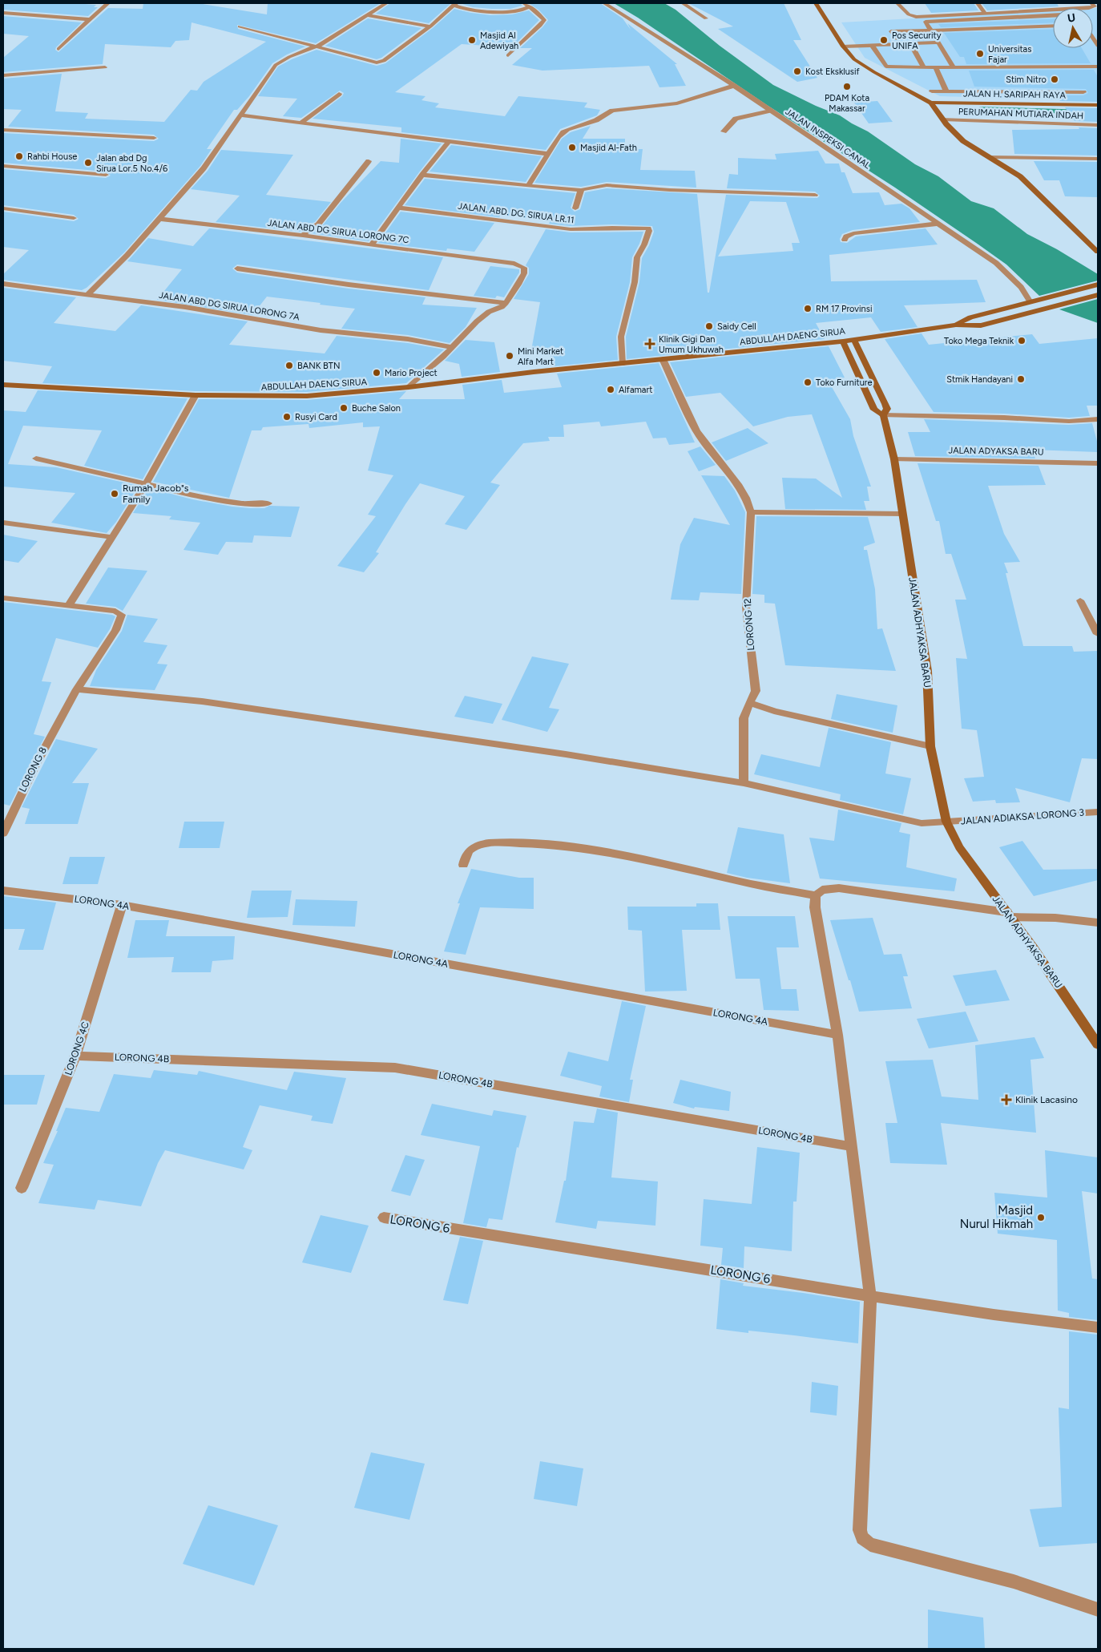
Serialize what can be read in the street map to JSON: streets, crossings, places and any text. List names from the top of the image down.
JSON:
{
  "streets": {
    "main road": ["JALAN H. SARIPAH RAYA", "ABDULLAH DAENG SIRUA", "JALAN ADHYAKSA BARU"],
    "street": [
      "PERUMAHAN MUTIARA INDAH",
      "JALAN INSPEKSI CANAL",
      "JALAN. ABD. DG. SIRUA LR.11",
      "JALAN ABD DG SIRUA LORONG 7C",
      "JALAN ABD DG SIRUA LORONG 7A",
      "JALAN ADYAKSA BARU",
      "LORONG 12",
      "LORONG 8",
      "JALAN ADIAKSA LORONG 3",
      "LORONG 4A",
      "LORONG 4C",
      "LORONG 4B",
      "LORONG 6"
    ]
  },
  "crossings": [
    ["JALAN INSPEKSI CANAL", "ABDULLAH DAENG SIRUA"],
    ["JALAN. ABD. DG. SIRUA LR.11", "ABDULLAH DAENG SIRUA"],
    ["ABDULLAH DAENG SIRUA", "LORONG 12"],
    ["JALAN ADYAKSA BARU", "JALAN ADHYAKSA BARU"],
    ["LORONG 12", "JALAN ADIAKSA LORONG 3"],
    ["JALAN ADHYAKSA BARU", "JALAN ADIAKSA LORONG 3"],
    ["LORONG 8", "JALAN ADIAKSA LORONG 3"],
    ["LORONG 4A", "LORONG 4C"],
    ["LORONG 4C", "LORONG 4B"]
  ],
  "places": {
    "other": [
      "Masjid Al Adewiyah",
      "Pos Security UNIFA",
      "Universitas Fajar",
      "Kost Eksklusif",
      "Stim Nitro",
      "PDAM Kota Makassar",
      "Masjid Al-Fath",
      "Rahbi House",
      "Jalan abd Dg Sirua Lor.5 No.4/6",
      "RM 17 Provinsi",
      "Saidy Cell",
      "Toko Mega Teknik",
      "Mini Market Alfa Mart",
      "BANK BTN",
      "Mario Project",
      "Stmik Handayani",
      "Toko Furniture",
      "Alfamart",
      "Buche Salon",
      "Rusyi Card",
      "Rumah Jacob\"s Family",
      "Masjid Nurul Hikmah"
    ],
    "health": ["Klinik Gigi Dan Umum Ukhuwah", "Klinik Lacasino"]
  },
  "north": "top"
}
